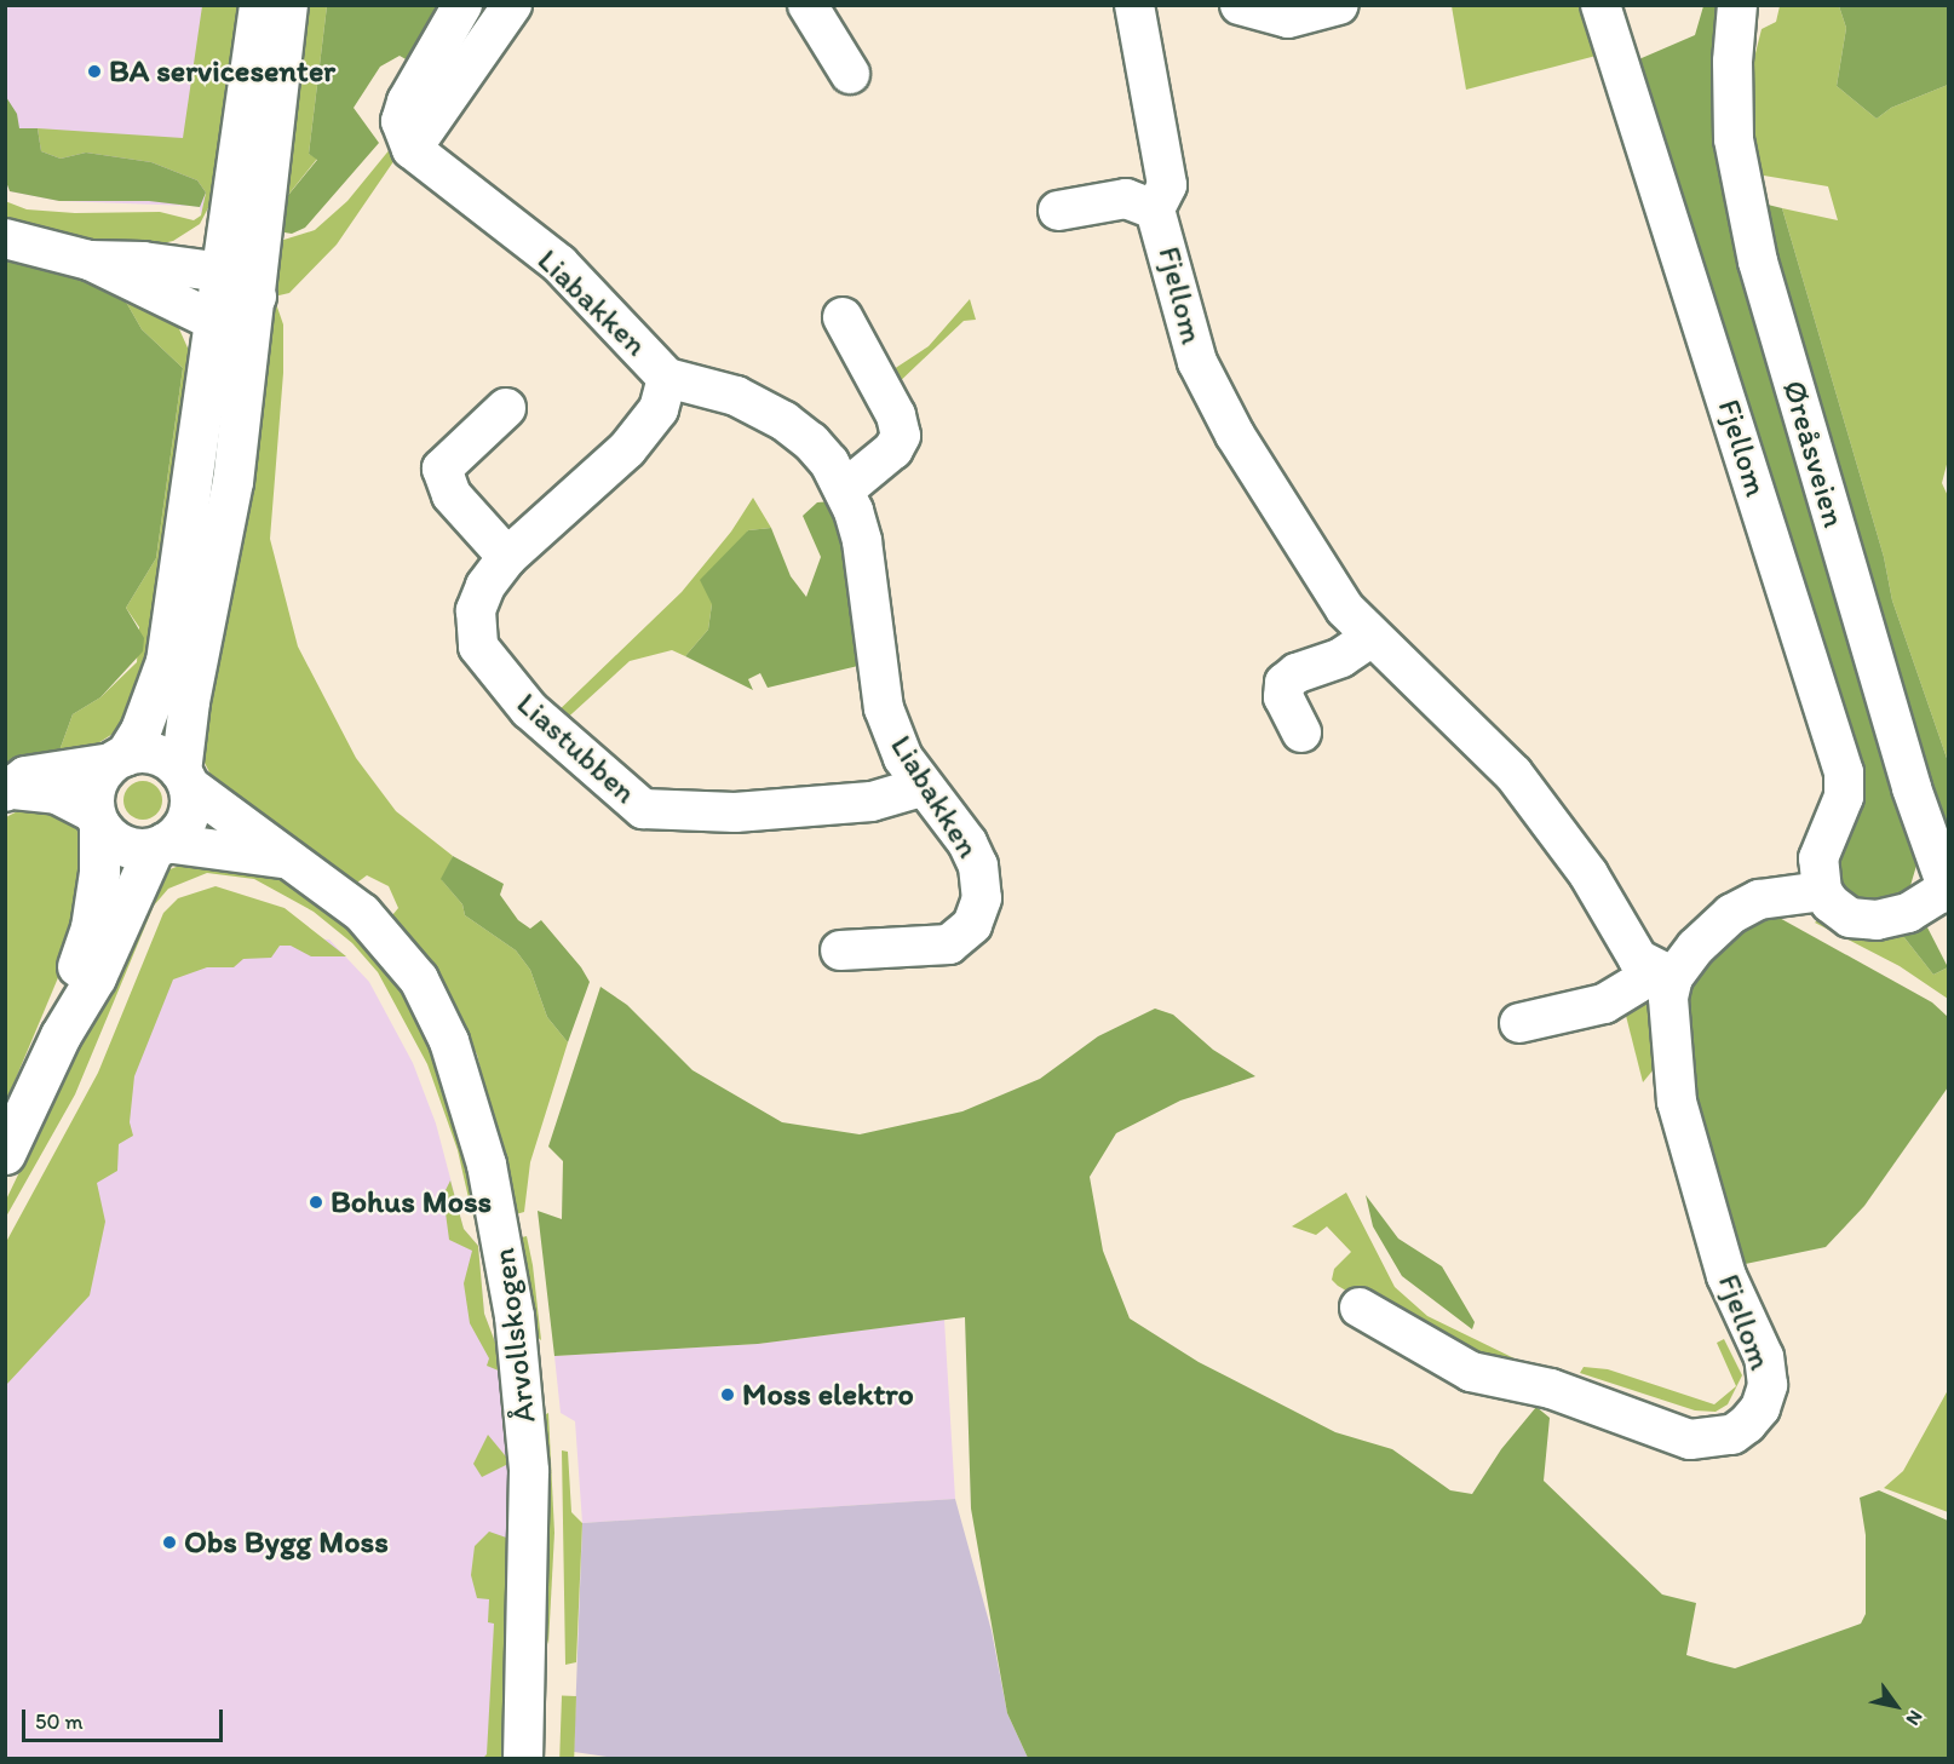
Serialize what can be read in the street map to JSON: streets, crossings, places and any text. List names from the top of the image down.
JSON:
{
  "streets": {
    "street": [
      "Fjellom",
      "Liabakken",
      "Øreåsveien",
      "Liastubben",
      "Årvollskogen"
    ]
  },
  "crossings": [
    ["Liabakken", "Liastubben"]
  ],
  "places": [
    "BA servicesenter",
    "Bohus Moss",
    "Moss elektro",
    "Obs Bygg Moss"
  ],
  "scale_bar": "50 m",
  "north": "bottom right"
}
